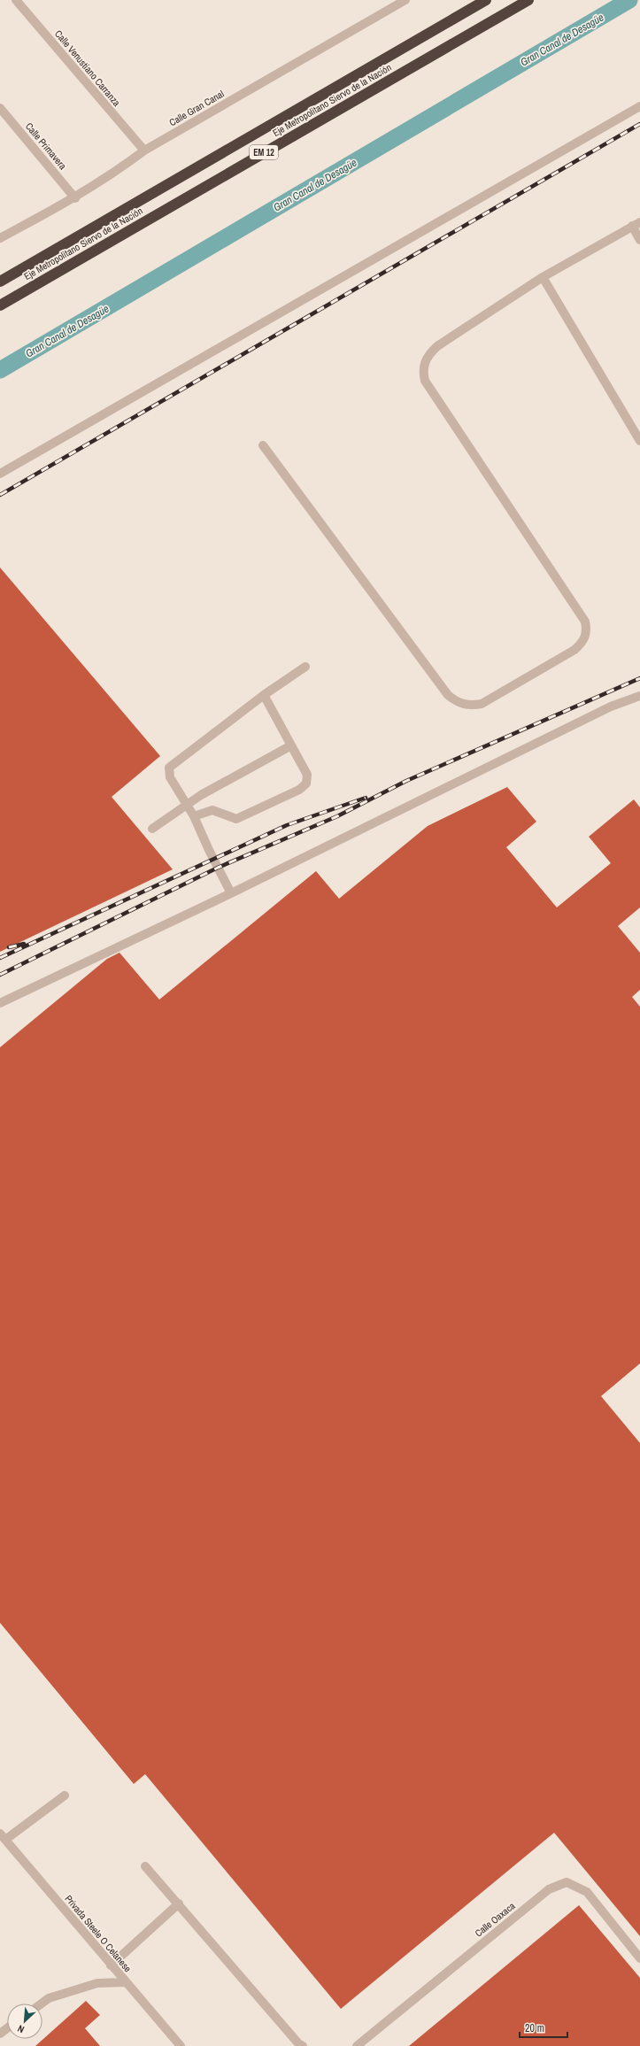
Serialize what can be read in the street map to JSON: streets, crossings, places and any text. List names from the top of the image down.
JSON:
{
  "streets": {
    "highway": ["Eje Metropolitano Siervo de la Nación", "EM 12"],
    "street": [
      "Calle Venustiano Carranza",
      "Calle Gran Canal",
      "Calle Primavera",
      "Calle Oaxaca",
      "Privada Steele O Celanese"
    ]
  },
  "crossings": [
    ["Calle Venustiano Carranza", "Calle Gran Canal"],
    ["Calle Gran Canal", "Calle Primavera"]
  ],
  "water": ["Gran Canal de Desagüe"],
  "scale_bar": "20 m",
  "north": "bottom left"
}
